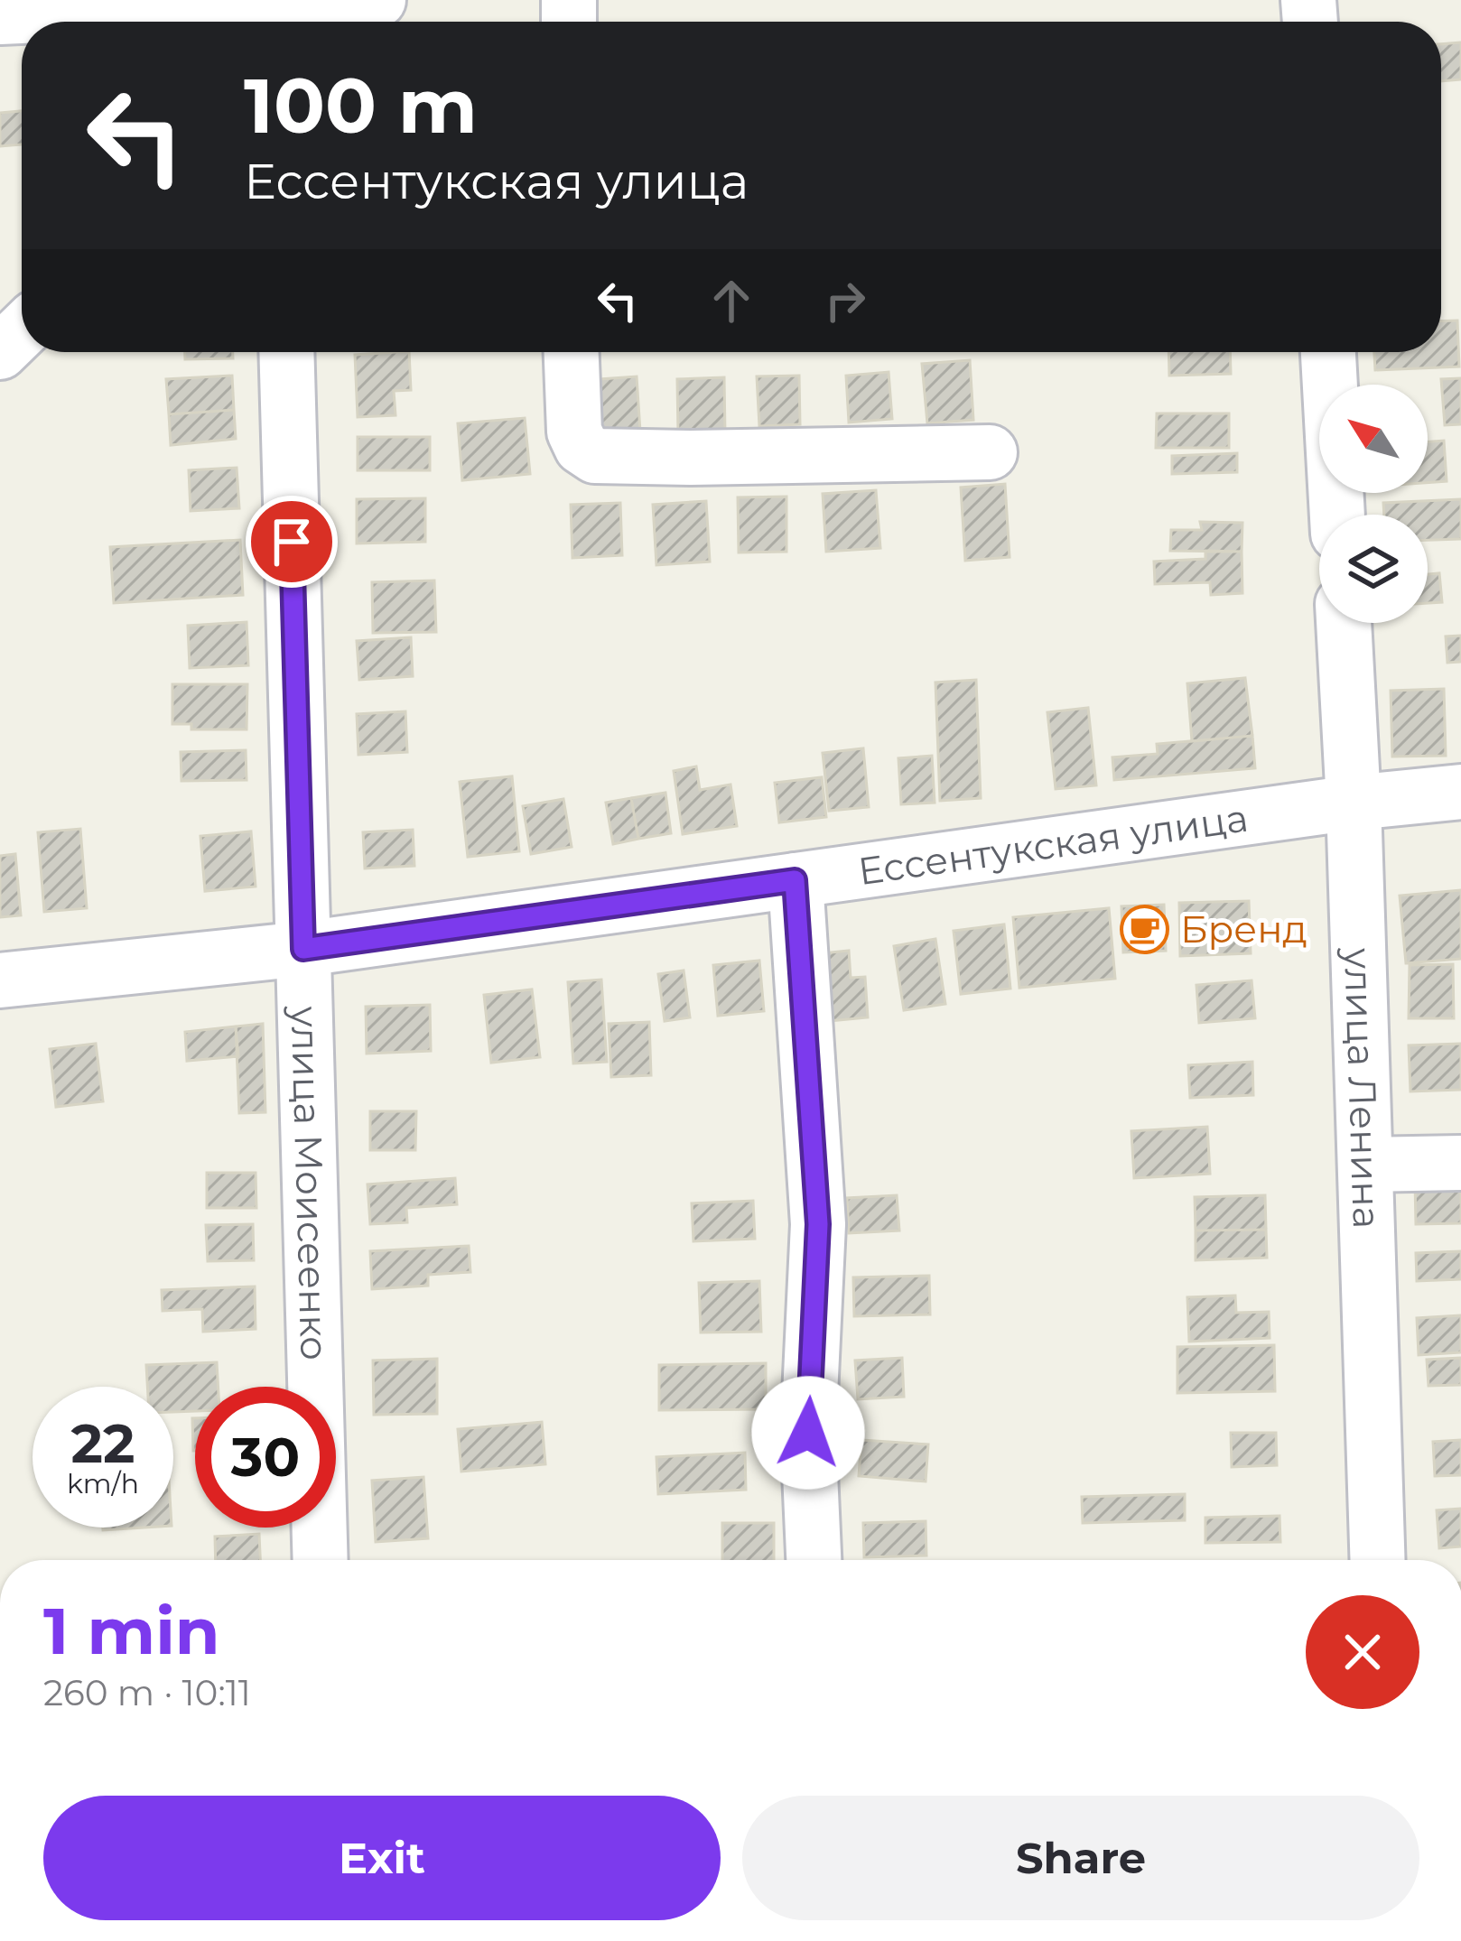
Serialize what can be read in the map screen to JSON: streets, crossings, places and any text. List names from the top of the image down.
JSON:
{
  "streets": {
    "street": ["Ессентукская улица", "улица Ленина", "улица Моисеенко"]
  },
  "crossings": [
    ["Ессентукская улица", "улица Ленина"],
    ["Ессентукская улица", "улица Моисеенко"]
  ],
  "places": {
    "cafe": ["Бренд"]
  },
  "north": "top left",
  "page": {
    "turn": ["100 m", "Ессентукская улица"],
    "speed": "22 km/h",
    "limit": "30",
    "heading": ["1 min", "260 m · 10:11"],
    "buttons": ["Exit", "Share"]
  }
}
